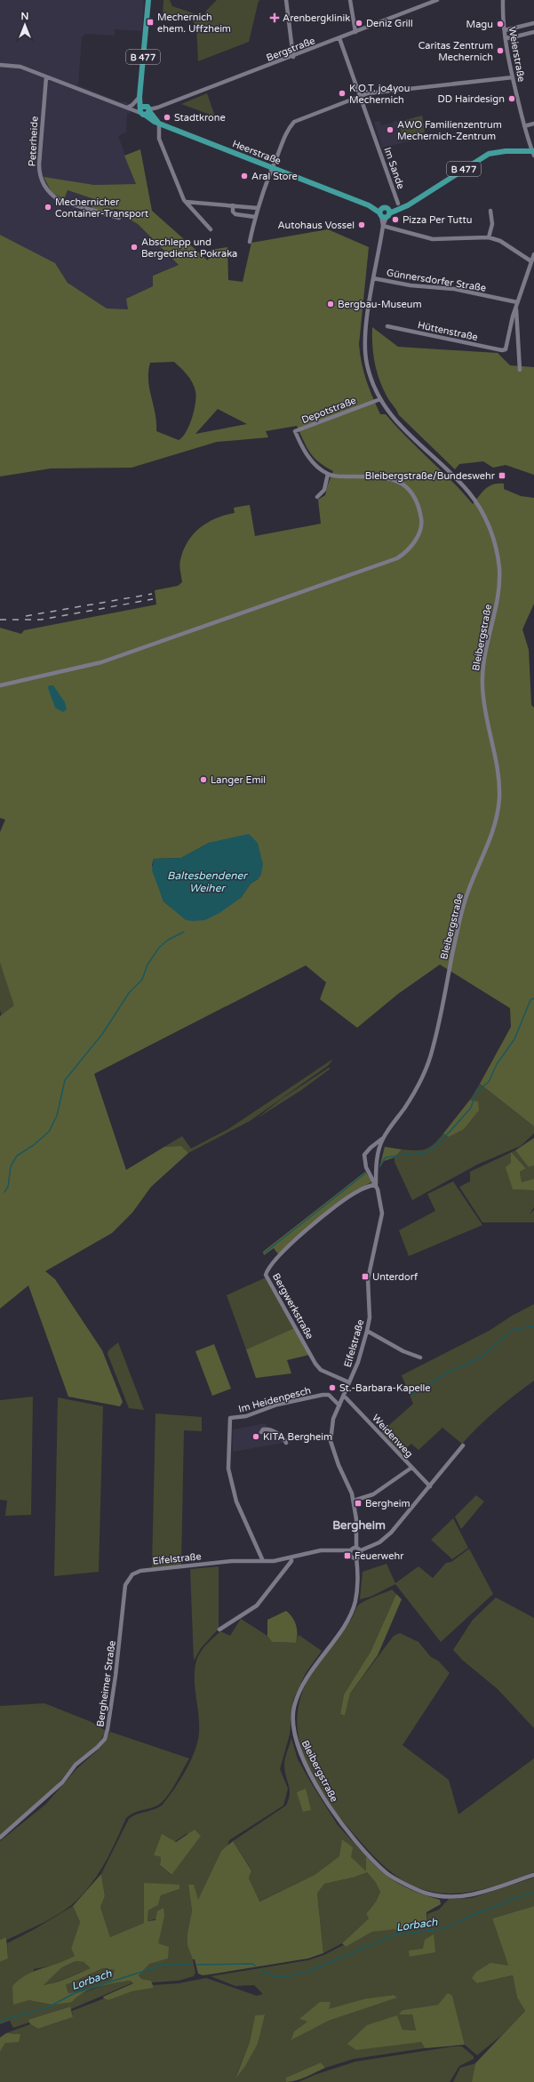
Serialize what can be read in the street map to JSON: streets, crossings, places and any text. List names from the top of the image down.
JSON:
{
  "streets": {
    "main road": ["B 477", "Heerstraße"],
    "street": [
      "Bergstraße",
      "Weierstraße",
      "Peterheide",
      "Im Sande",
      "Günnersdorfer Straße",
      "Hüttenstraße",
      "Depotstraße",
      "Bleibergstraße",
      "Bergwerkstraße",
      "Eifelstraße",
      "Im Heidenpesch",
      "Weidenweg",
      "Bergheimer Straße"
    ]
  },
  "crossings": [
    ["Bergstraße", "B 477"],
    ["Bergstraße", "Heerstraße"],
    ["Bergstraße", "Im Sande"],
    ["Weierstraße", "B 477"],
    ["B 477", "Heerstraße"],
    ["B 477", "Bleibergstraße"],
    ["Heerstraße", "Bleibergstraße"],
    ["Günnersdorfer Straße", "Hüttenstraße"],
    ["Günnersdorfer Straße", "Bleibergstraße"],
    ["Depotstraße", "Bleibergstraße"],
    ["Bleibergstraße", "Bergwerkstraße"],
    ["Bleibergstraße", "Eifelstraße"],
    ["Bergwerkstraße", "Eifelstraße"],
    ["Eifelstraße", "Im Heidenpesch"],
    ["Eifelstraße", "Weidenweg"],
    ["Eifelstraße", "Bergheimer Straße"]
  ],
  "districts": ["Bergheim"],
  "water": ["Baltesbendener Weiher", "Lorbach"],
  "places": {
    "health": ["Arenbergklinik"],
    "transit": [
      "Mechernich ehem. Uffzheim",
      "Bleibergstraße/Bundeswehr",
      "Unterdorf",
      "Bergheim",
      "Feuerwehr"
    ],
    "other": [
      "Deniz Grill",
      "Magu",
      "Caritas Zentrum Mechernich",
      "K.O.T. jo4you Mechernich",
      "DD Hairdesign",
      "Stadtkrone",
      "AWO Familienzentrum Mechernich-Zentrum",
      "Aral Store",
      "Mechernicher Container-Transport",
      "Pizza Per Tuttu",
      "Autohaus Vossel",
      "Abschlepp und Bergedienst Pokraka",
      "Bergbau-Museum",
      "Langer Emil",
      "St.-Barbara-Kapelle",
      "KITA Bergheim"
    ]
  },
  "north": "top"
}
